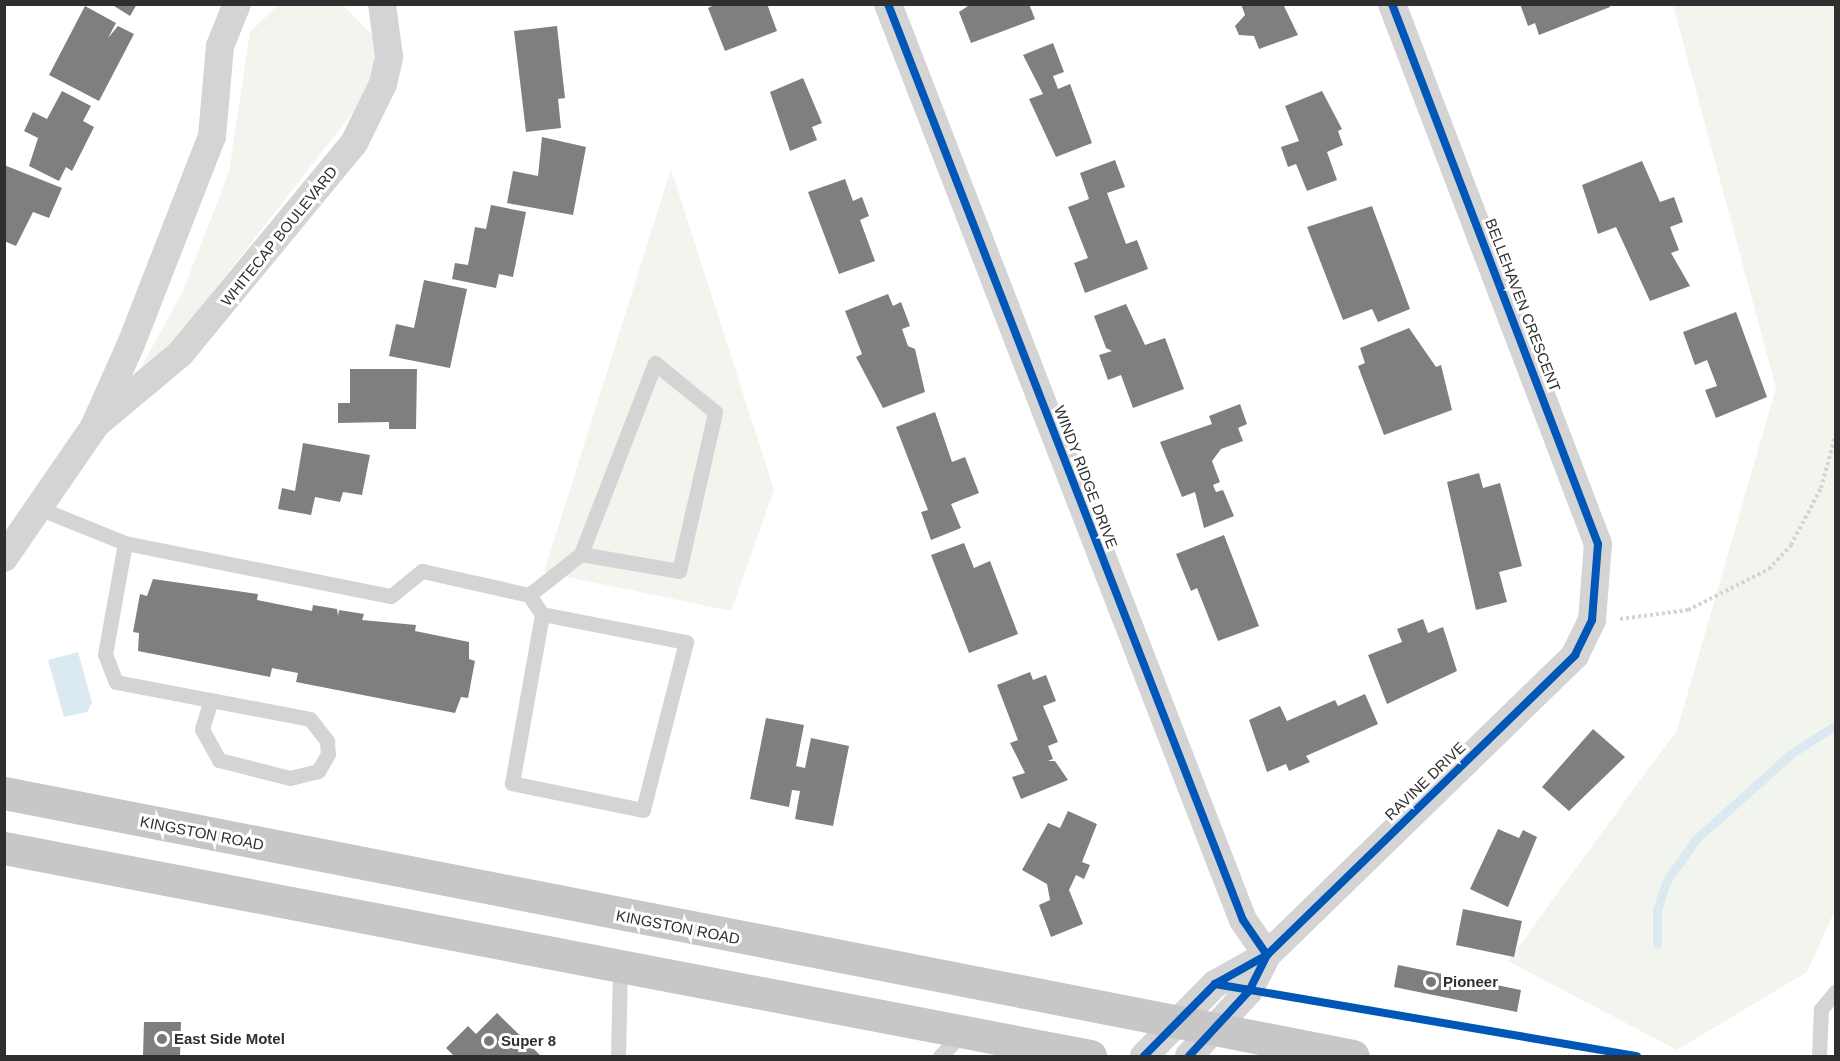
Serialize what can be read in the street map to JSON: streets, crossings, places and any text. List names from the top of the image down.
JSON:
{
  "streets": {
    "main road": ["KINGSTON ROAD"],
    "street": [
      "WHITECAP BOULEVARD",
      "BELLEHAVEN CRESCENT",
      "WINDY RIDGE DRIVE",
      "RAVINE DRIVE"
    ]
  },
  "crossings": [
    ["BELLEHAVEN CRESCENT", "RAVINE DRIVE"],
    ["WINDY RIDGE DRIVE", "RAVINE DRIVE"],
    ["RAVINE DRIVE", "KINGSTON ROAD"]
  ],
  "places": ["Pioneer", "East Side Motel", "Super 8"]
}
